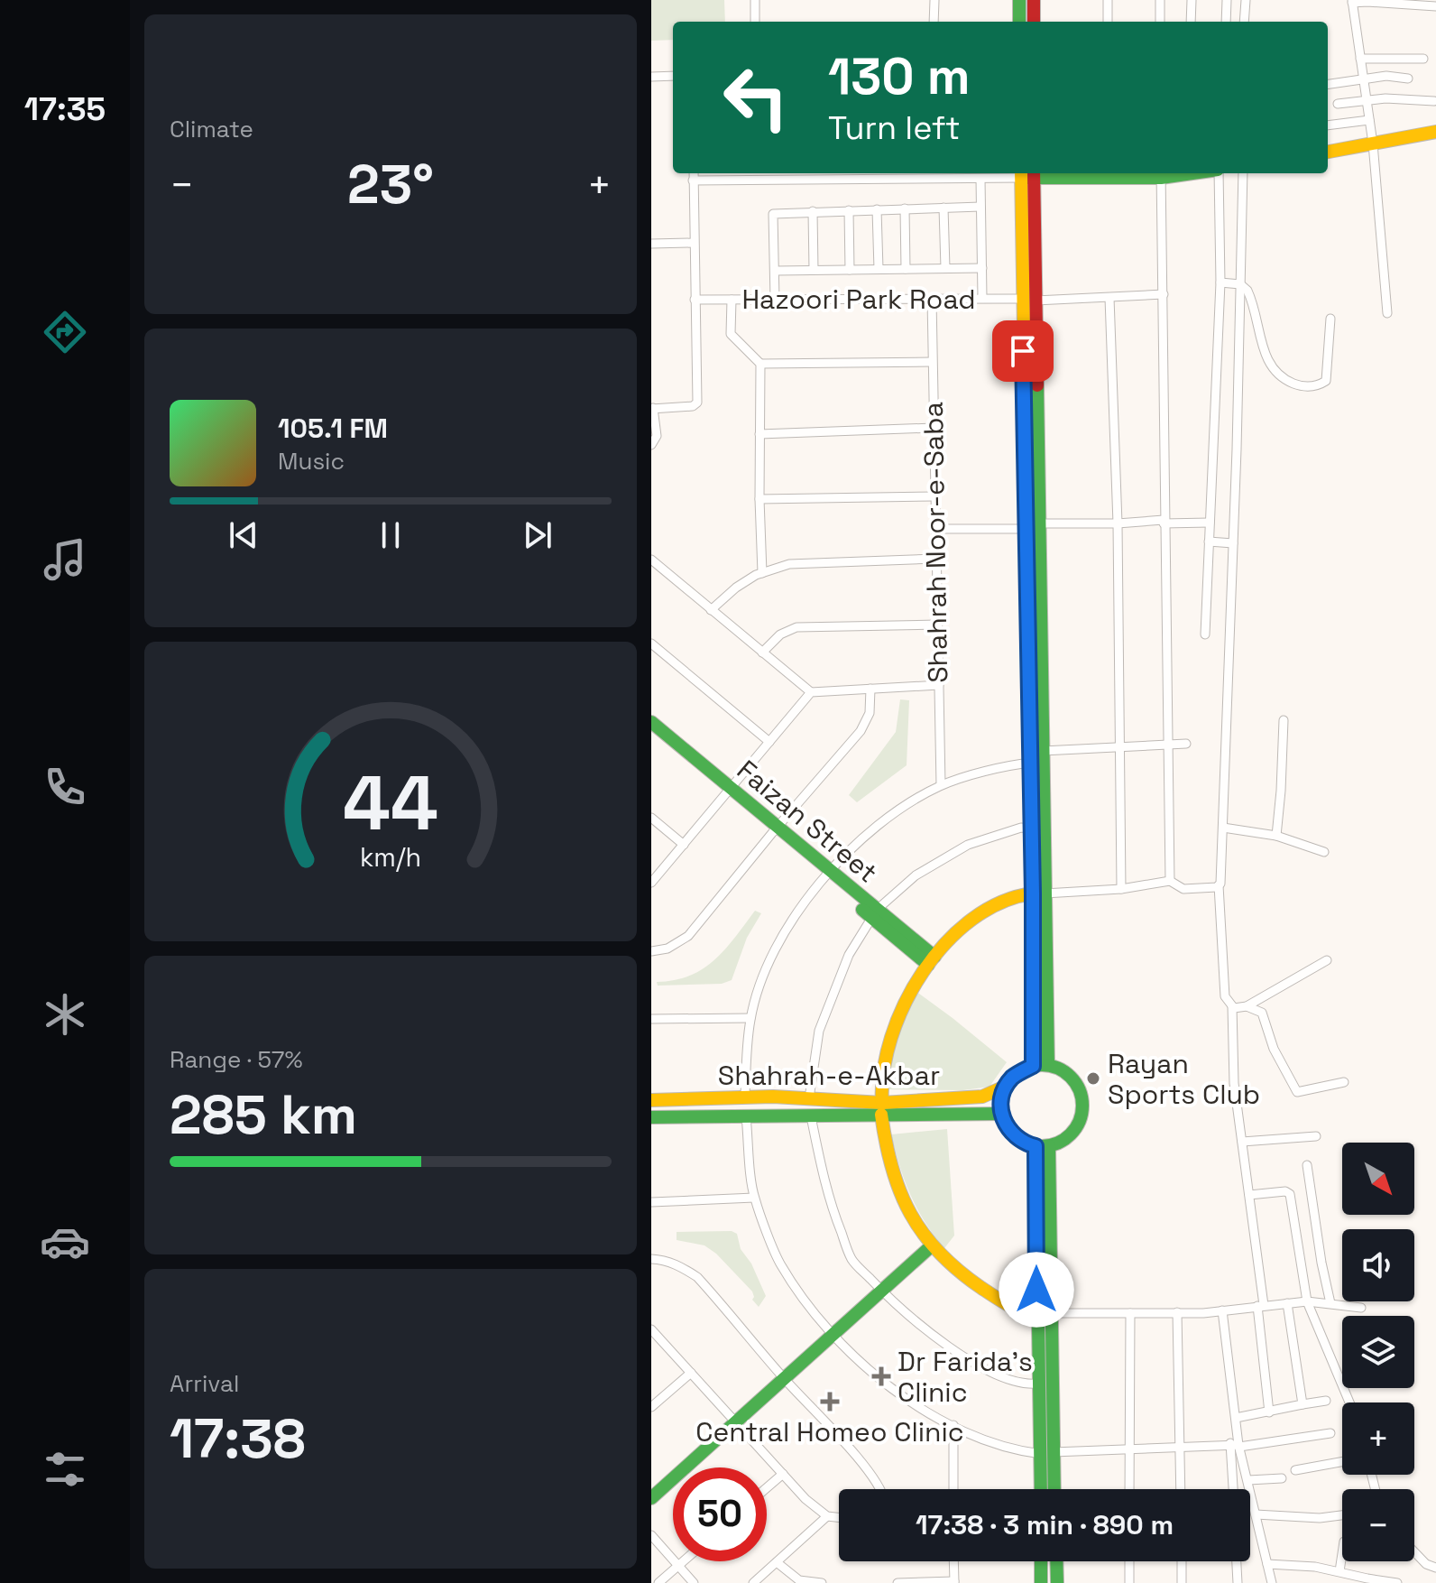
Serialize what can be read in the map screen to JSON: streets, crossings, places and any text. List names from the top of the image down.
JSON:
{
  "streets": {
    "main road": ["Faizan Street", "Shahrah-e-Akbar"],
    "street": ["Hazoori Park Road", "Shahrah Noor-e-Saba"]
  },
  "crossings": [
    ["Hazoori Park Road", "Shahrah Noor-e-Saba"]
  ],
  "places": {
    "other": ["Rayan Sports Club"],
    "health": ["Dr Farida's Clinic", "Central Homeo Clinic"]
  },
  "north": "bottom right",
  "page": {
    "tabs": "17:35",
    "tile": [
      "Climate",
      ["Range · 57%", "285 km"],
      ["Arrival", "17:38"]
    ],
    "turn": ["130 m", "Turn left"],
    "heat": ["−", "23°", "+"],
    "song": ["105.1 FM", "Music"],
    "map_buttons": ["+", "−"],
    "limit": "50",
    "trip": "17:38 · 3 min · 890 m",
    "gauge": ["44", "km/h"]
  }
}
